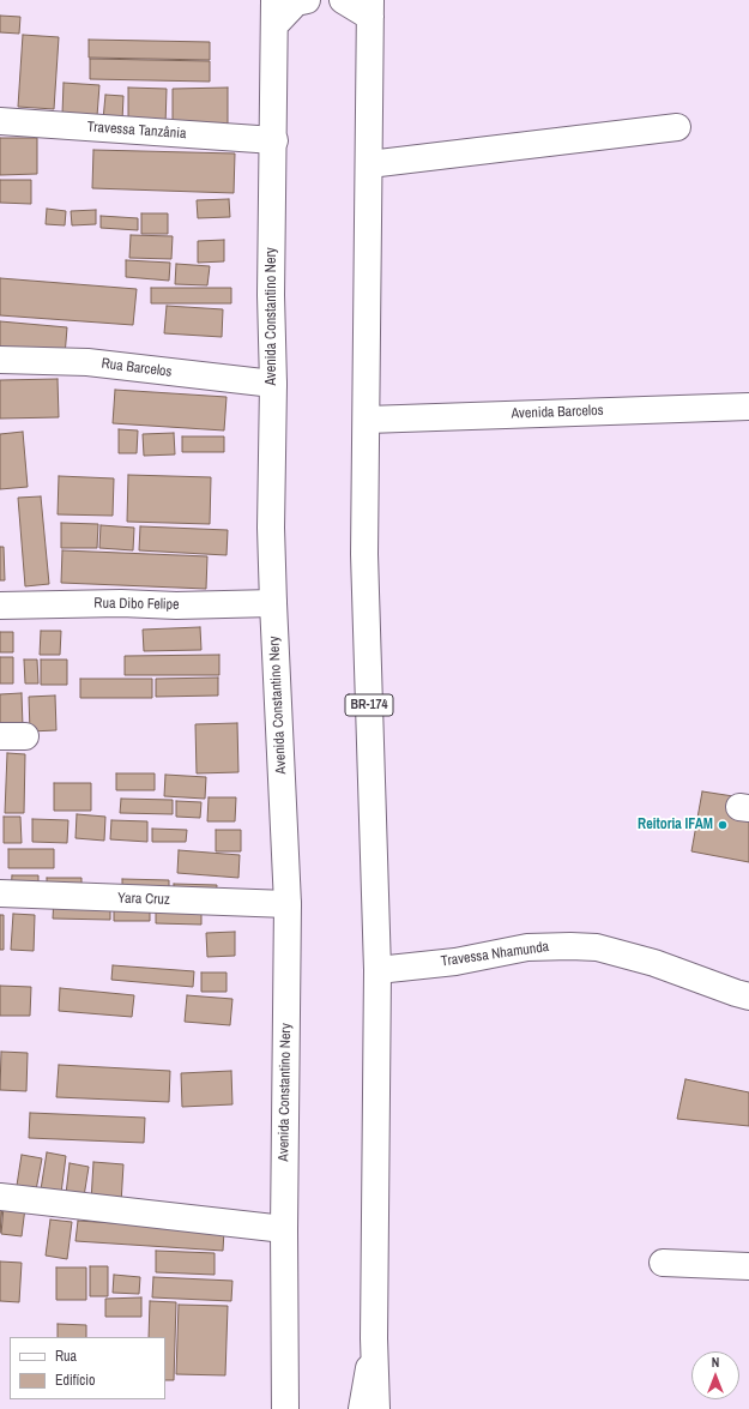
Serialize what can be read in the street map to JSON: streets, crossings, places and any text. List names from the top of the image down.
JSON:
{
  "streets": {
    "main road": [
      "Travessa Tanzânia",
      "Avenida Constantino Nery",
      "Rua Barcelos",
      "Avenida Barcelos",
      "Rua Dibo Felipe",
      "BR-174",
      "Yara Cruz",
      "Travessa Nhamunda"
    ]
  },
  "crossings": [
    ["Travessa Tanzânia", "Avenida Constantino Nery"],
    ["Avenida Constantino Nery", "Rua Barcelos"],
    ["Avenida Constantino Nery", "Rua Dibo Felipe"],
    ["Avenida Constantino Nery", "Yara Cruz"],
    ["Avenida Barcelos", "BR-174"],
    ["BR-174", "Travessa Nhamunda"]
  ],
  "places": ["Reitoria IFAM"],
  "legend": ["Rua", "Edifício"],
  "north": "top"
}
